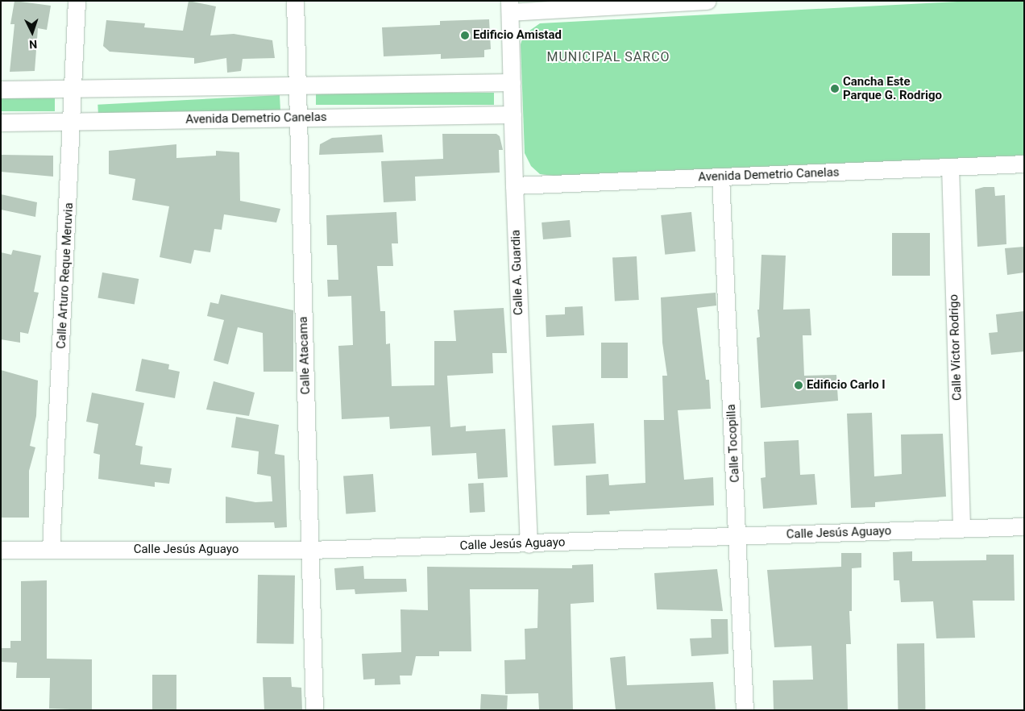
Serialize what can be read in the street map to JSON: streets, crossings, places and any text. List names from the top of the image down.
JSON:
{
  "streets": {
    "street": [
      "Avenida Demetrio Canelas",
      "Calle A. Guardia",
      "Calle Arturo Reque Meruvia",
      "Calle Víctor Rodrigo",
      "Calle Atacama",
      "Calle Tocopilla",
      "Calle Jesús Aguayo"
    ]
  },
  "crossings": [
    ["Avenida Demetrio Canelas", "Calle A. Guardia"],
    ["Avenida Demetrio Canelas", "Calle Arturo Reque Meruvia"],
    ["Avenida Demetrio Canelas", "Calle Víctor Rodrigo"],
    ["Avenida Demetrio Canelas", "Calle Atacama"],
    ["Avenida Demetrio Canelas", "Calle Tocopilla"],
    ["Calle A. Guardia", "Calle Jesús Aguayo"],
    ["Calle Arturo Reque Meruvia", "Calle Jesús Aguayo"],
    ["Calle Víctor Rodrigo", "Calle Jesús Aguayo"],
    ["Calle Atacama", "Calle Jesús Aguayo"],
    ["Calle Tocopilla", "Calle Jesús Aguayo"]
  ],
  "districts": ["MUNICIPAL SARCO"],
  "places": ["Edificio Amistad", "Cancha Este Parque G. Rodrigo", "Edificio Carlo I"],
  "north": "bottom"
}
